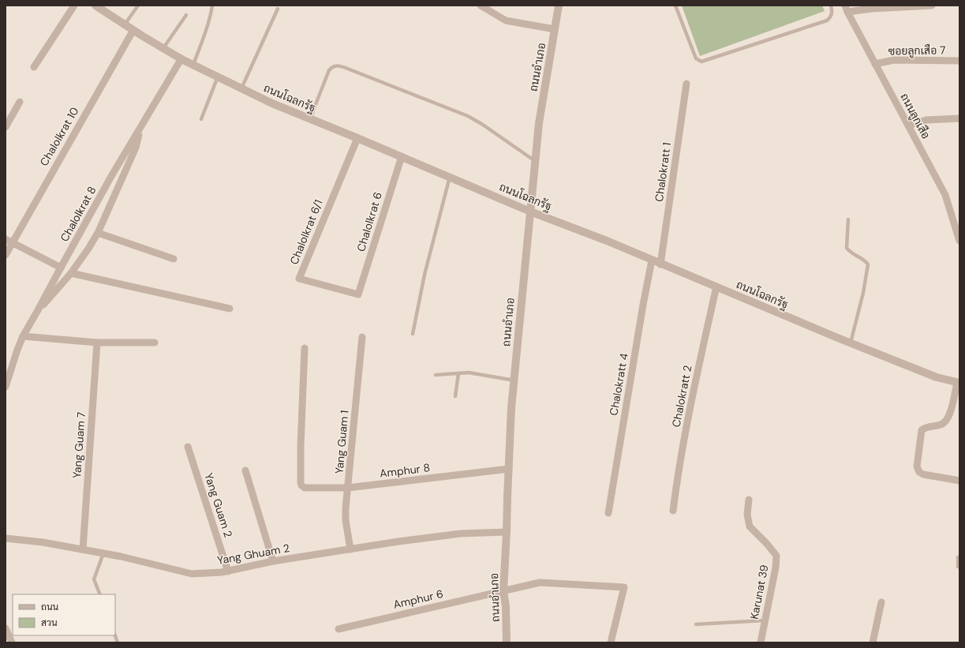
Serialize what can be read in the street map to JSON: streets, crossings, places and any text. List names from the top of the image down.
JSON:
{
  "streets": {
    "street": [
      "ซอยลูกเสือ 7",
      "ถนนอำเภอ",
      "ถนนโฉลกรัฐ",
      "ถนนลูกเสือ",
      "Chalolkrat 10",
      "Chalokratt 1",
      "Chalolkrat 8",
      "Chalolkrat 6",
      "Chalolkrat 6/1",
      "Chalokratt 4",
      "Chalokratt 2",
      "Yang Guam 1",
      "Yang Guam 7",
      "Amphur 8",
      "Yang Guam 2",
      "Yang Ghuam 2",
      "Karunat 39",
      "Amphur 6"
    ]
  },
  "crossings": [
    ["ซอยลูกเสือ 7", "ถนนลูกเสือ"],
    ["ถนนอำเภอ", "ถนนโฉลกรัฐ"],
    ["ถนนอำเภอ", "Amphur 8"],
    ["ถนนอำเภอ", "Yang Ghuam 2"],
    ["ถนนอำเภอ", "Amphur 6"],
    ["ถนนโฉลกรัฐ", "Chalolkrat 10"],
    ["ถนนโฉลกรัฐ", "Chalokratt 1"],
    ["ถนนโฉลกรัฐ", "Chalolkrat 8"],
    ["ถนนโฉลกรัฐ", "Chalolkrat 6"],
    ["ถนนโฉลกรัฐ", "Chalolkrat 6/1"],
    ["ถนนโฉลกรัฐ", "Chalokratt 4"],
    ["ถนนโฉลกรัฐ", "Chalokratt 2"],
    ["Chalolkrat 6", "Chalolkrat 6/1"],
    ["Yang Guam 1", "Amphur 8"],
    ["Yang Guam 1", "Yang Ghuam 2"],
    ["Yang Guam 7", "Yang Ghuam 2"],
    ["Yang Guam 2", "Yang Ghuam 2"]
  ],
  "legend": ["ถนน", "สวน"]
}
